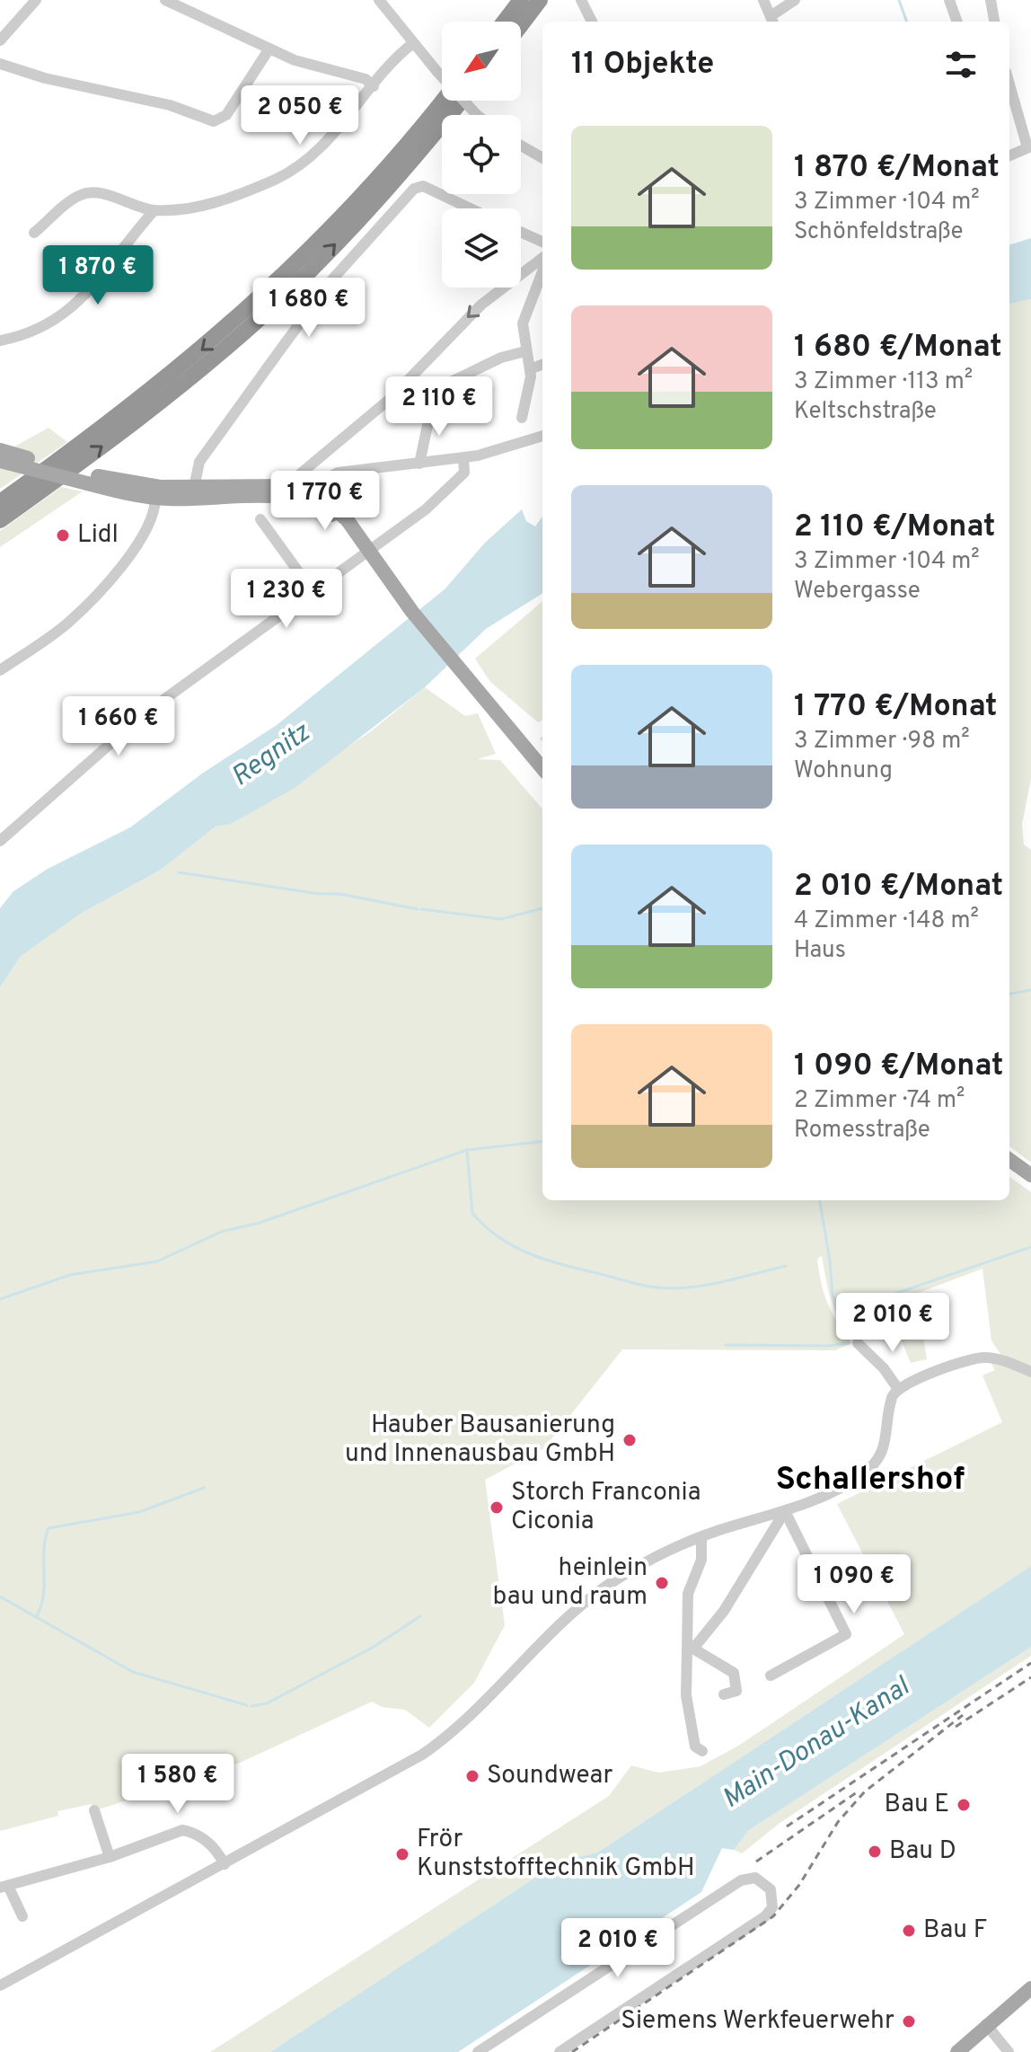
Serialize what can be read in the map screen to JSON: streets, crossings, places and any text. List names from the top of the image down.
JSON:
{
  "districts": ["Schallershof"],
  "water": ["Regnitz", "Main-Donau-Kanal"],
  "places": [
    "Lidl",
    "Hauber Bausanierung und Innenausbau GmbH",
    "Storch Franconia Ciconia",
    "heinlein bau und raum",
    "Soundwear",
    "Bau E",
    "Bau D",
    "Frör Kunststofftechnik GmbH",
    "Bau F",
    "Siemens Werkfeuerwehr"
  ],
  "north": "bottom left",
  "page": {
    "heading": "11 Objekte",
    "price": [
      "2 050 €",
      "1 870 €",
      "1 680 €",
      "2 110 €",
      "1 770 €",
      "1 230 €",
      "1 660 €",
      "2 010 €",
      "1 090 €",
      "1 580 €",
      "2 010 €"
    ],
    "list": [
      {
        "name": "1 870 €/Monat",
        "note": "3 Zimmer · 104 m² · Schönfeldstraße"
      },
      {
        "name": "1 680 €/Monat",
        "note": "3 Zimmer · 113 m² · Keltschstraße"
      },
      {
        "name": "2 110 €/Monat",
        "note": "3 Zimmer · 104 m² · Webergasse"
      },
      {
        "name": "1 770 €/Monat",
        "note": "3 Zimmer · 98 m² · Wohnung"
      },
      {
        "name": "2 010 €/Monat",
        "note": "4 Zimmer · 148 m² · Haus"
      },
      {
        "name": "1 090 €/Monat",
        "note": "2 Zimmer · 74 m² · Romesstraße"
      }
    ]
  }
}
